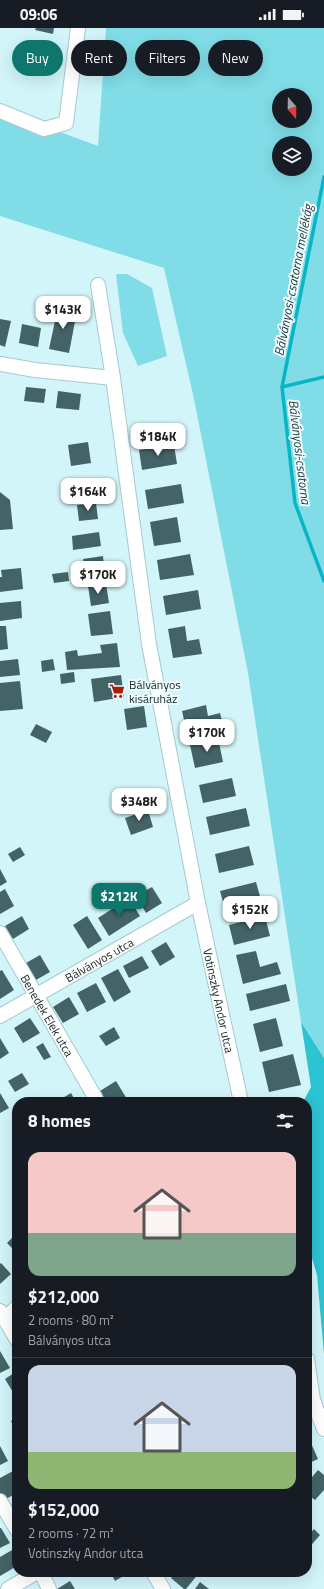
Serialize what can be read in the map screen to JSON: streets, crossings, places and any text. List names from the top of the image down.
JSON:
{
  "streets": {
    "street": ["Bálványos utca", "Votinszky Andor utca", "Benedek Elek utca"]
  },
  "crossings": [
    ["Bálványos utca", "Votinszky Andor utca"],
    ["Bálványos utca", "Benedek Elek utca"]
  ],
  "water": ["Bálványosi-csatorna mellékág", "Bálványosi-csatorna"],
  "places": {
    "supermarket": ["Bálványos kisáruház"]
  },
  "north": "bottom",
  "page": {
    "status": "09:06",
    "chip": [
      "Buy",
      "Rent",
      "Filters",
      "New"
    ],
    "price": [
      "$143K",
      "$184K",
      "$164K",
      "$170K",
      "$170K",
      "$348K",
      "$212K",
      "$152K"
    ],
    "heading": "8 homes",
    "list": [
      {
        "name": "$212,000",
        "note": "2 rooms · 80 m² · Bálványos utca"
      },
      {
        "name": "$152,000",
        "note": "2 rooms · 72 m² · Votinszky Andor utca"
      }
    ]
  }
}
